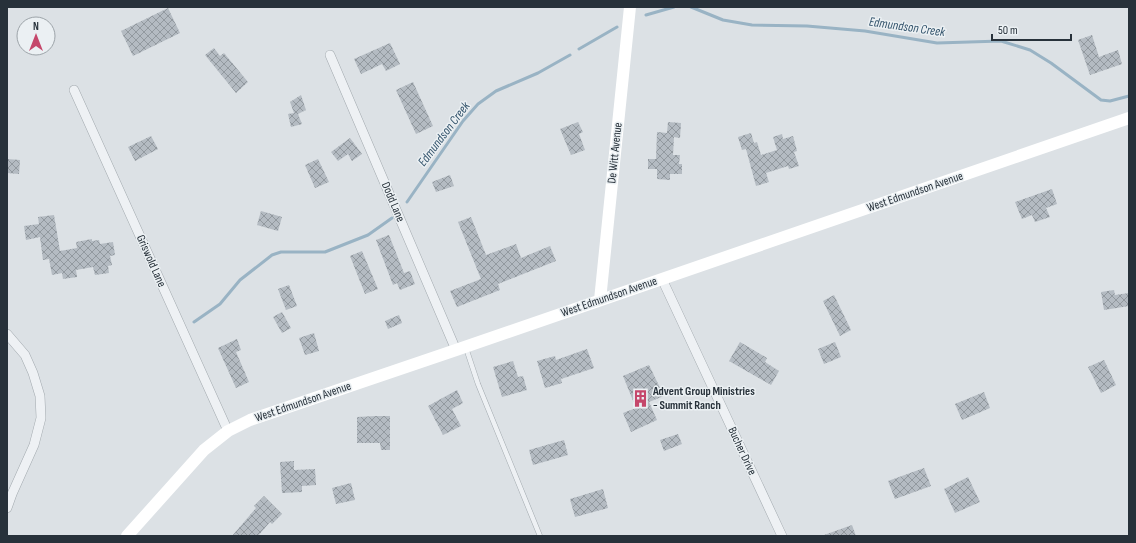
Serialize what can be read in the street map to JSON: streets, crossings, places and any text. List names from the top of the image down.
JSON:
{
  "streets": {
    "street": [
      "De Witt Avenue",
      "West Edmundson Avenue",
      "Dodd Lane",
      "Griswold Lane",
      "Bucher Drive"
    ]
  },
  "crossings": [
    ["De Witt Avenue", "West Edmundson Avenue"],
    ["West Edmundson Avenue", "Dodd Lane"],
    ["West Edmundson Avenue", "Griswold Lane"],
    ["West Edmundson Avenue", "Bucher Drive"]
  ],
  "water": ["Edmundson Creek"],
  "places": {
    "building": ["Advent Group Ministries - Summit Ranch"]
  },
  "scale_bar": "50 m",
  "north": "top"
}
